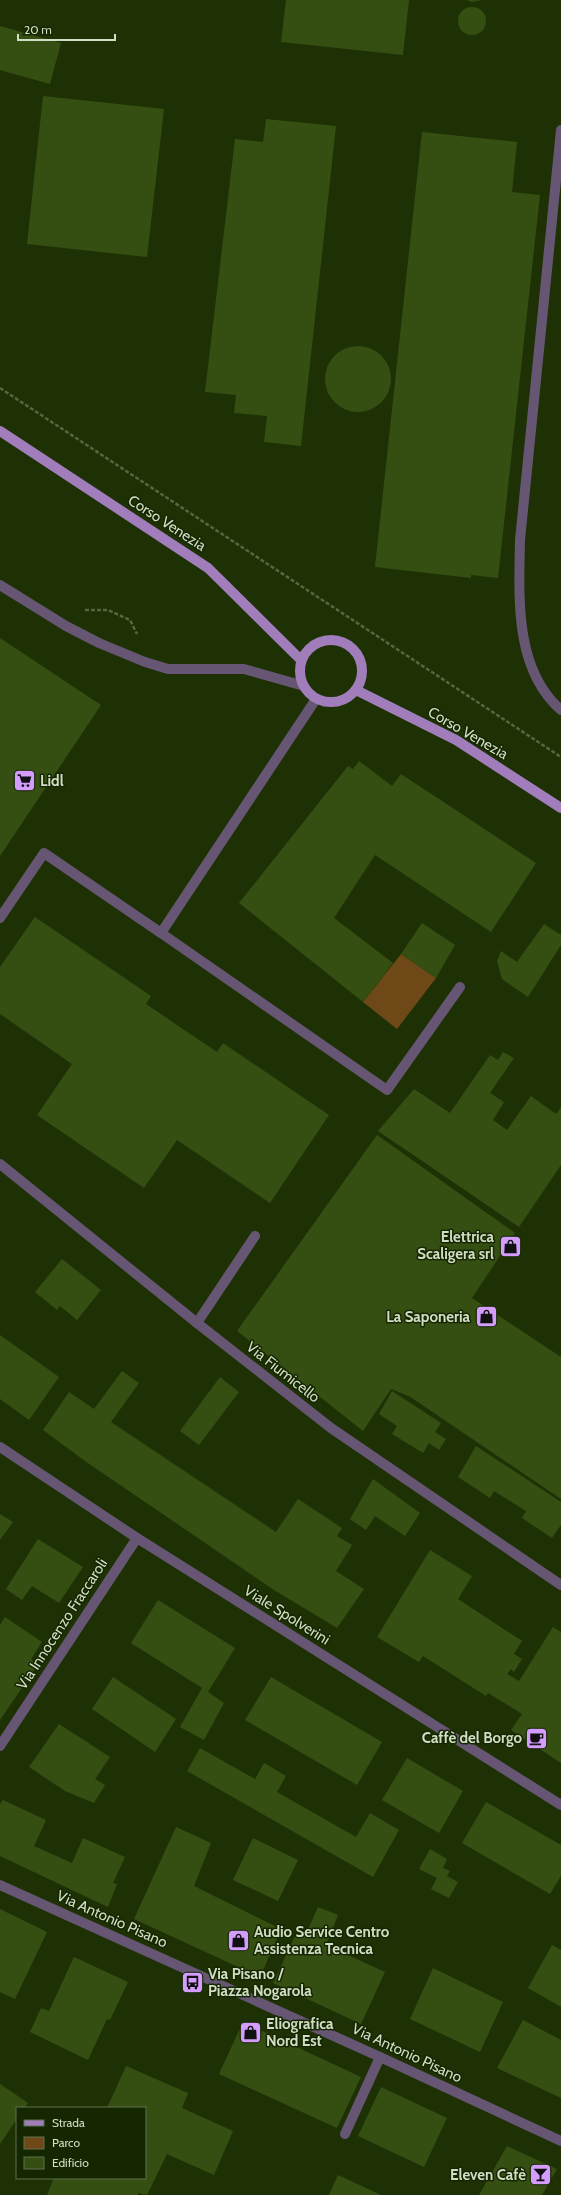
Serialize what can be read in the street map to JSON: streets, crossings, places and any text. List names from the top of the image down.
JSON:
{
  "streets": {
    "main road": ["Corso Venezia"],
    "street": [
      "Via Fiumicello",
      "Viale Spolverini",
      "Via Innocenzo Fraccaroli",
      "Via Antonio Pisano"
    ]
  },
  "crossings": [
    ["Viale Spolverini", "Via Innocenzo Fraccaroli"]
  ],
  "places": {
    "supermarket": ["Lidl"],
    "shop": [
      "Elettrica Scaligera srl",
      "La Saponeria",
      "Audio Service Centro Assistenza Tecnica",
      "Eliografica Nord Est"
    ],
    "cafe": ["Caffè del Borgo"],
    "bus stop": ["Via Pisano / Piazza Nogarola"],
    "bar": ["Eleven Cafè"]
  },
  "legend": ["Strada", "Parco", "Edificio"],
  "scale_bar": "20 m"
}
